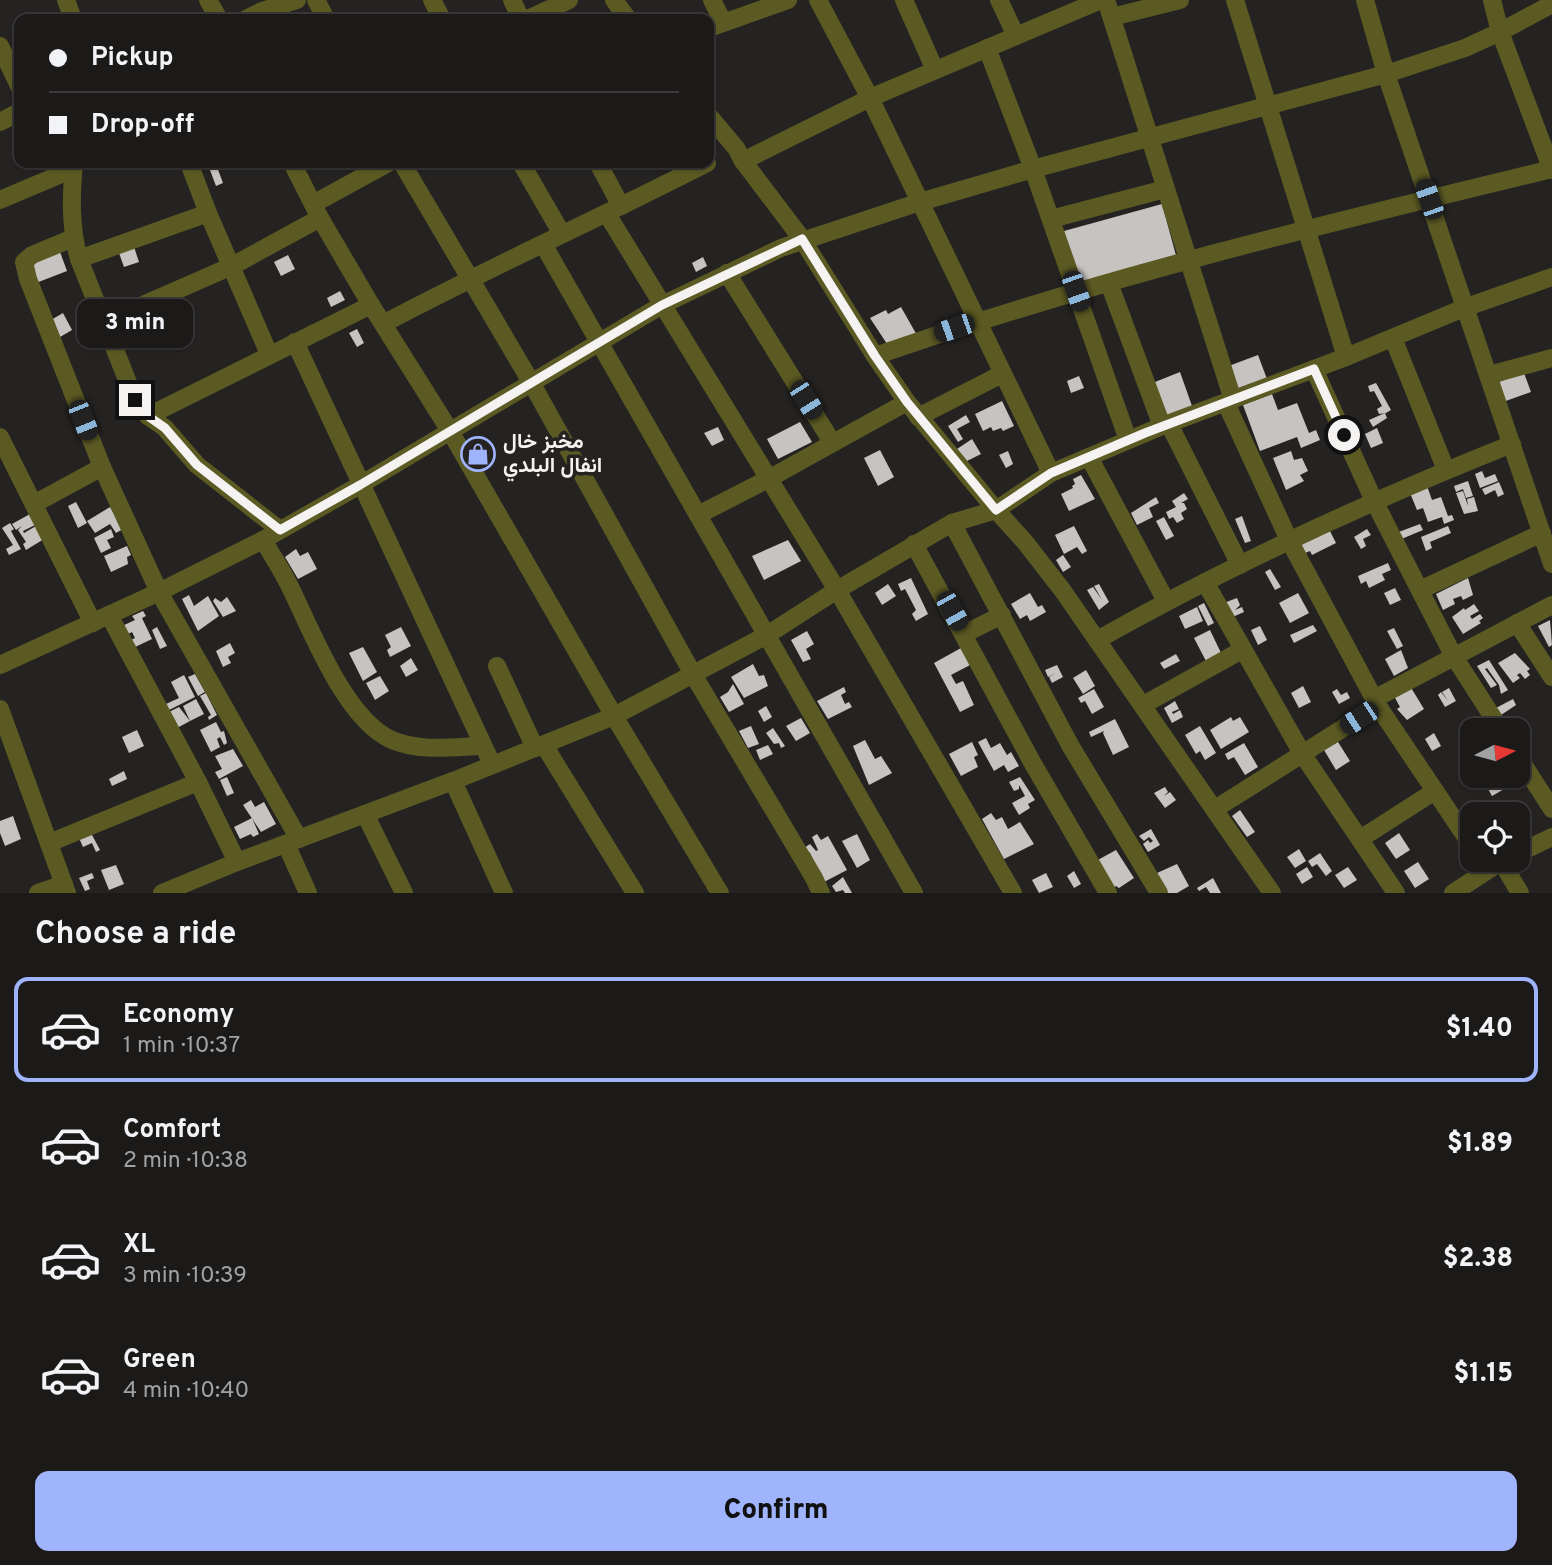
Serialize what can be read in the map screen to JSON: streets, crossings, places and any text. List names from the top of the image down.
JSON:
{
  "places": {
    "shop": ["مخبز خال انفال البلدي"]
  },
  "north": "right",
  "page": {
    "banner": ["Pickup", "Drop-off"],
    "bubble": "3 min",
    "heading": "Choose a ride",
    "list": [
      {
        "name": "Economy",
        "note": "1 min · 10:37",
        "value": "$1.40"
      },
      {
        "name": "Comfort",
        "note": "2 min · 10:38",
        "value": "$1.89"
      },
      {
        "name": "XL",
        "note": "3 min · 10:39",
        "value": "$2.38"
      },
      {
        "name": "Green",
        "note": "4 min · 10:40",
        "value": "$1.15"
      }
    ],
    "buttons": "Confirm"
  }
}
